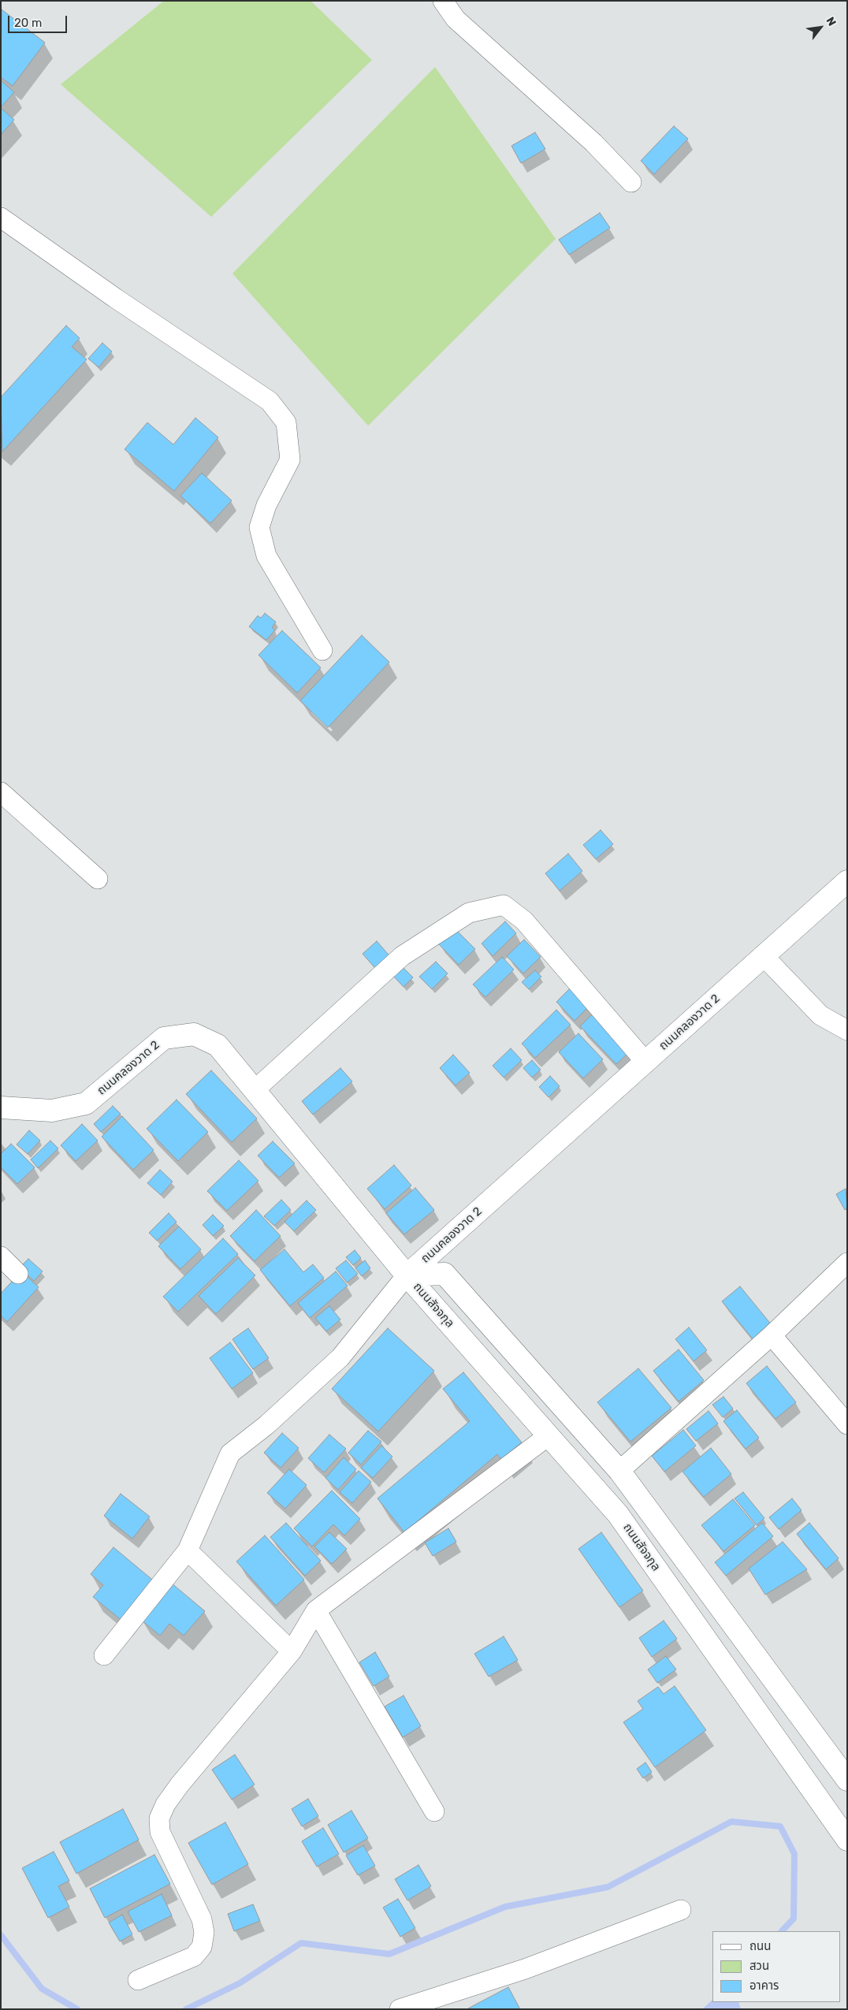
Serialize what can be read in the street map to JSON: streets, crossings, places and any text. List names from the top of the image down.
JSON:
{
  "streets": {
    "street": ["ถนนคลองวาด 2", "ถนนสัจจกุล"]
  },
  "crossings": [
    ["ถนนคลองวาด 2", "ถนนสัจจกุล"]
  ],
  "legend": ["ถนน", "สวน", "อาคาร"],
  "scale_bar": "20 m",
  "north": "top right"
}
